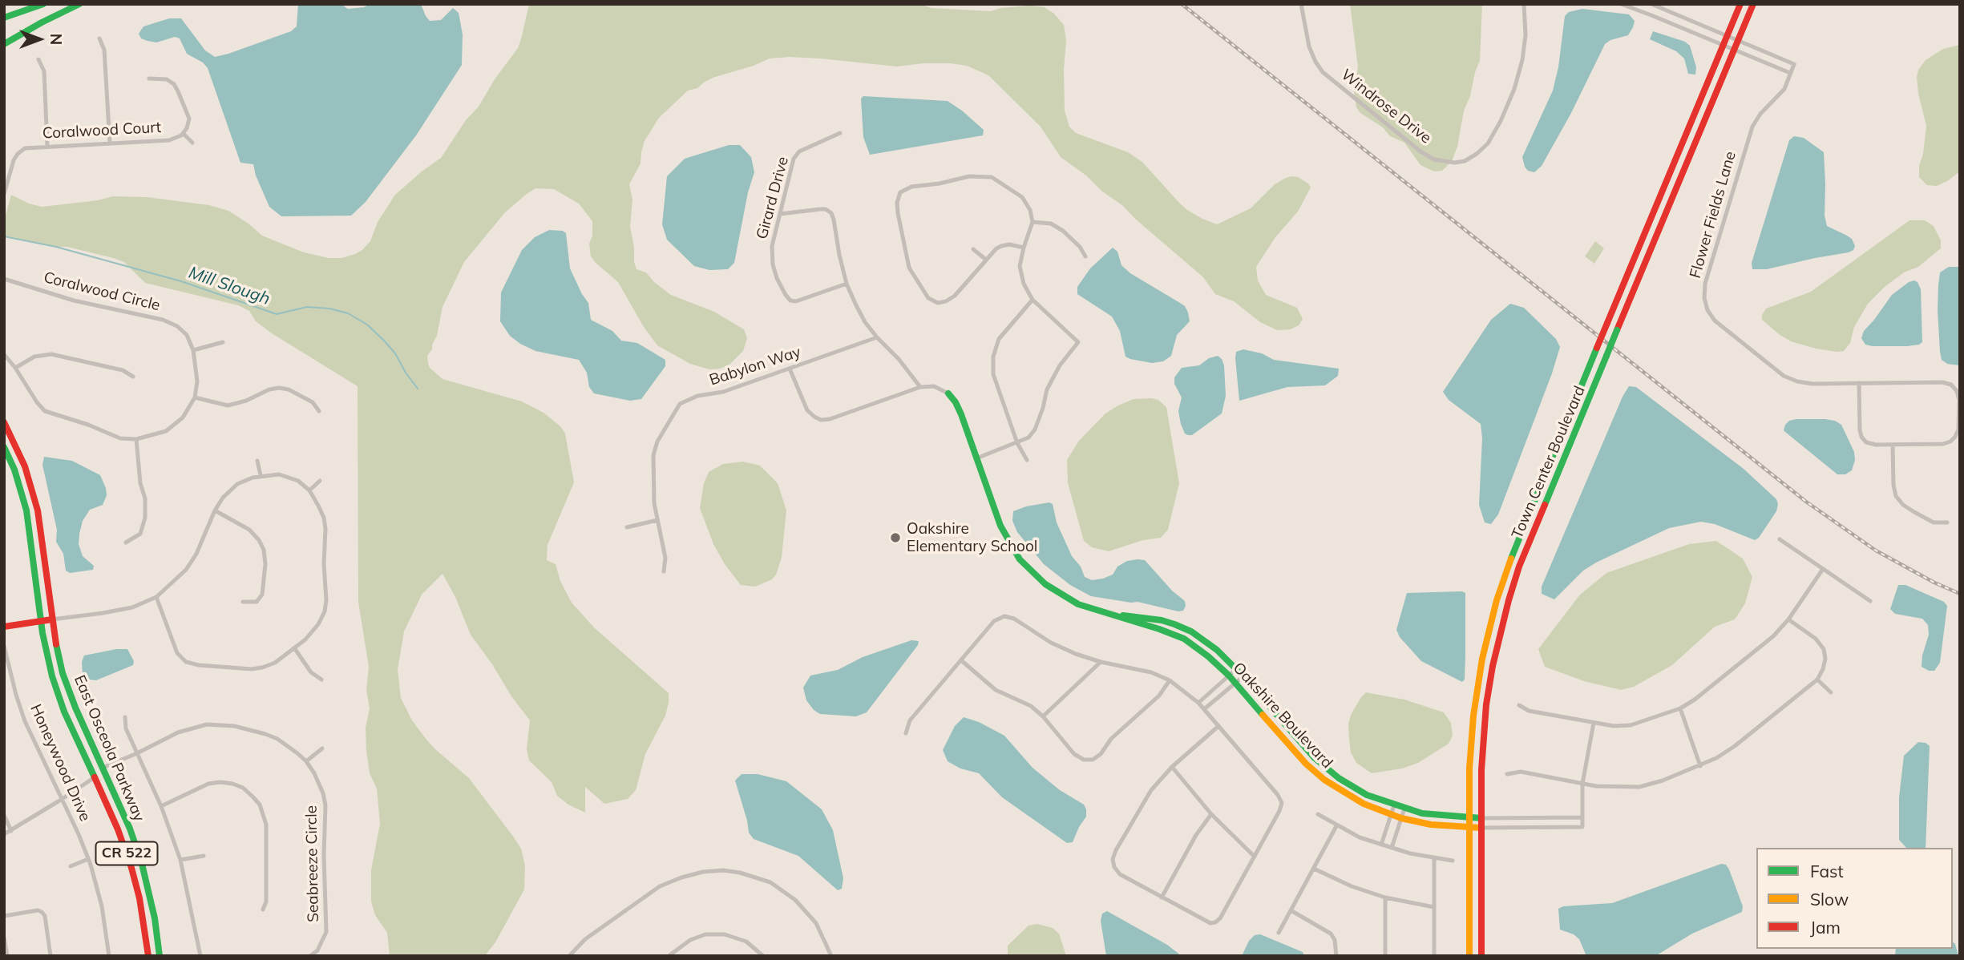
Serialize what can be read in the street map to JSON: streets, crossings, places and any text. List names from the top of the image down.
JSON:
{
  "streets": {
    "main road": [
      "Town Center Boulevard",
      "Oakshire Boulevard",
      "East Osceola Parkway",
      "CR 522"
    ],
    "street": [
      "Windrose Drive",
      "Coralwood Court",
      "Girard Drive",
      "Flower Fields Lane",
      "Coralwood Circle",
      "Babylon Way",
      "Honeywood Drive",
      "Seabreeze Circle"
    ]
  },
  "crossings": [
    ["Flower Fields Lane", "Town Center Boulevard"],
    ["Town Center Boulevard", "Oakshire Boulevard"],
    ["East Osceola Parkway", "Seabreeze Circle"]
  ],
  "water": ["Mill Slough"],
  "places": ["Oakshire Elementary School"],
  "legend": ["Fast", "Slow", "Jam"],
  "north": "right"
}
